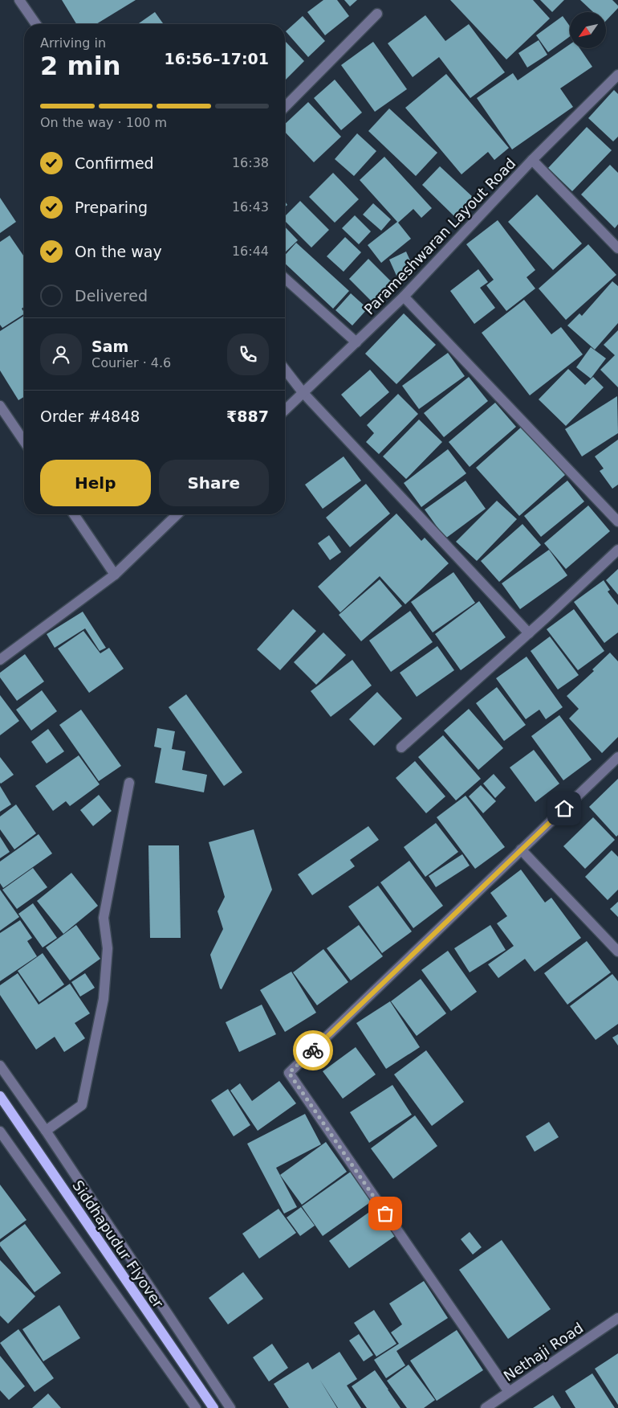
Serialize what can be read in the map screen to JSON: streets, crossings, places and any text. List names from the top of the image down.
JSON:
{
  "streets": {
    "main road": ["Siddhapudur Flyover"],
    "street": ["Parameshwaran Layout Road", "Nethaji Road"]
  },
  "north": "bottom left",
  "page": {
    "heading": ["2 min", "Arriving in", "16:56–17:01"],
    "panel": [
      "Sam",
      "Courier · 4.6",
      "Order #4848",
      "₹887"
    ],
    "bar": "On the way · 100 m",
    "list": [
      ["Confirmed", "16:38"],
      ["Preparing", "16:43"],
      ["On the way", "16:44"],
      "Delivered"
    ],
    "buttons": ["Help", "Share"]
  }
}
